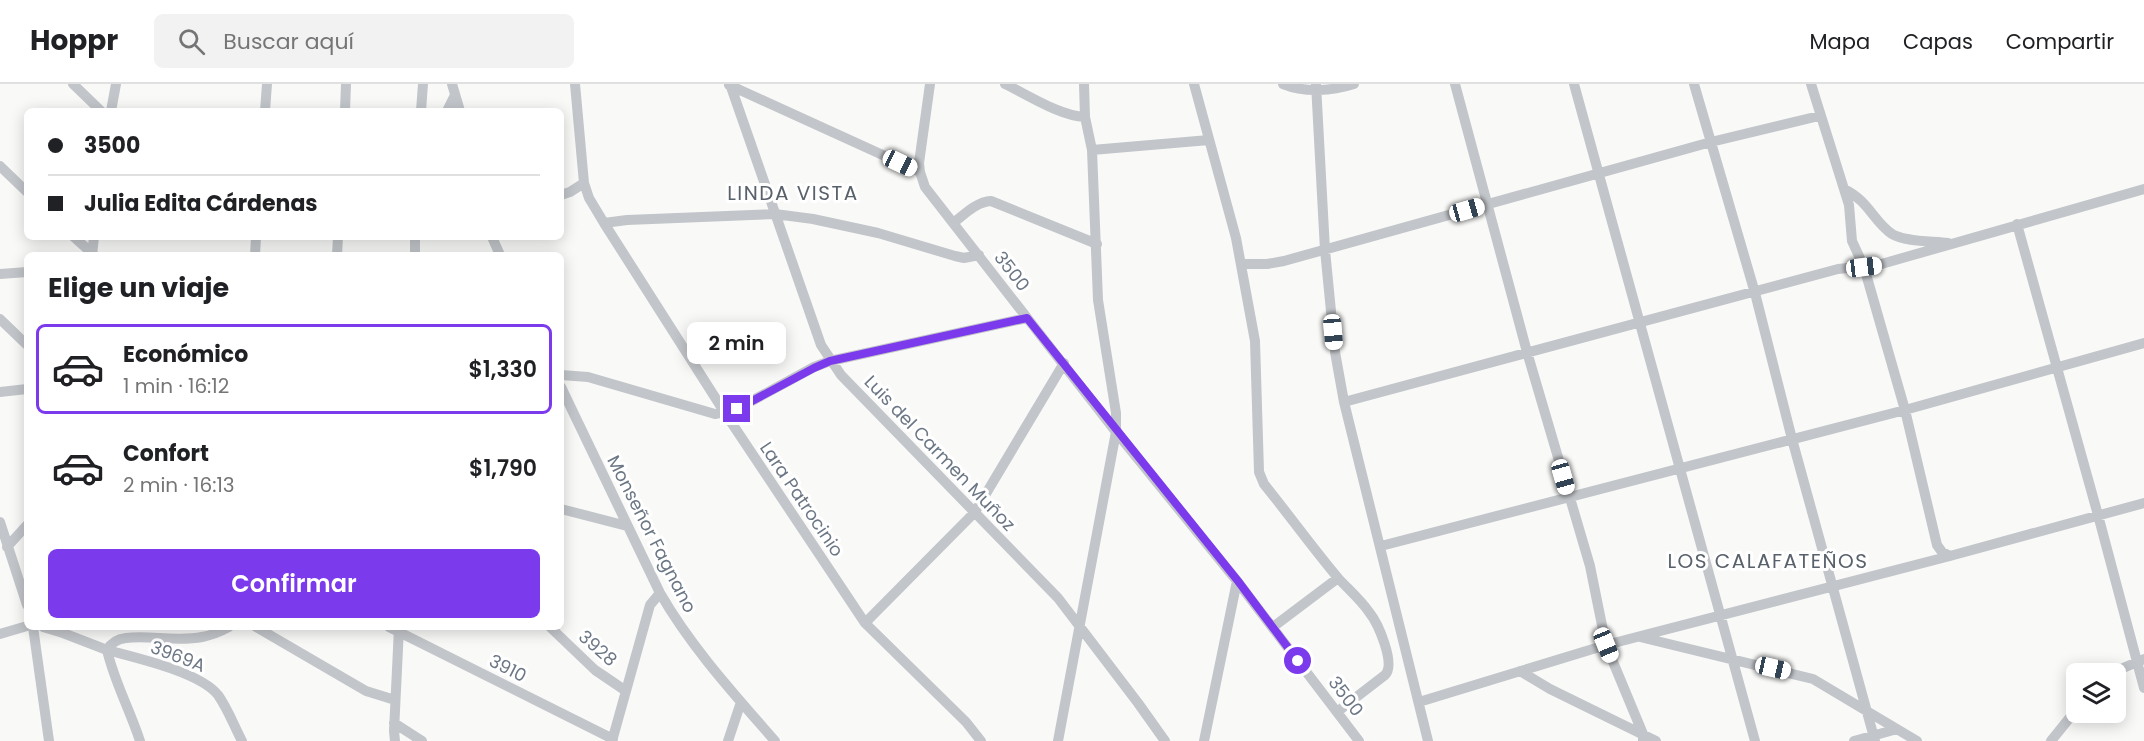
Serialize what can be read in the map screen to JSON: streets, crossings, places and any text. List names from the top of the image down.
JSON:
{
  "streets": {
    "street": [
      "3500",
      "Luis del Carmen Muñoz",
      "Lara Patrocinio",
      "Monseñor Fagnano",
      "3928",
      "3969A",
      "3910"
    ]
  },
  "districts": ["LINDA VISTA", "LOS CALAFATEÑOS"],
  "page": {
    "header": "Hoppr",
    "search": "Buscar aquí",
    "nav": ["Mapa", "Capas", "Compartir"],
    "banner": ["3500", "Julia Edita Cárdenas"],
    "heading": "Elige un viaje",
    "bubble": "2 min",
    "list": [
      {
        "name": "Económico",
        "note": "1 min · 16:12",
        "value": "$1,330"
      },
      {
        "name": "Confort",
        "note": "2 min · 16:13",
        "value": "$1,790"
      }
    ],
    "buttons": "Confirmar"
  }
}
